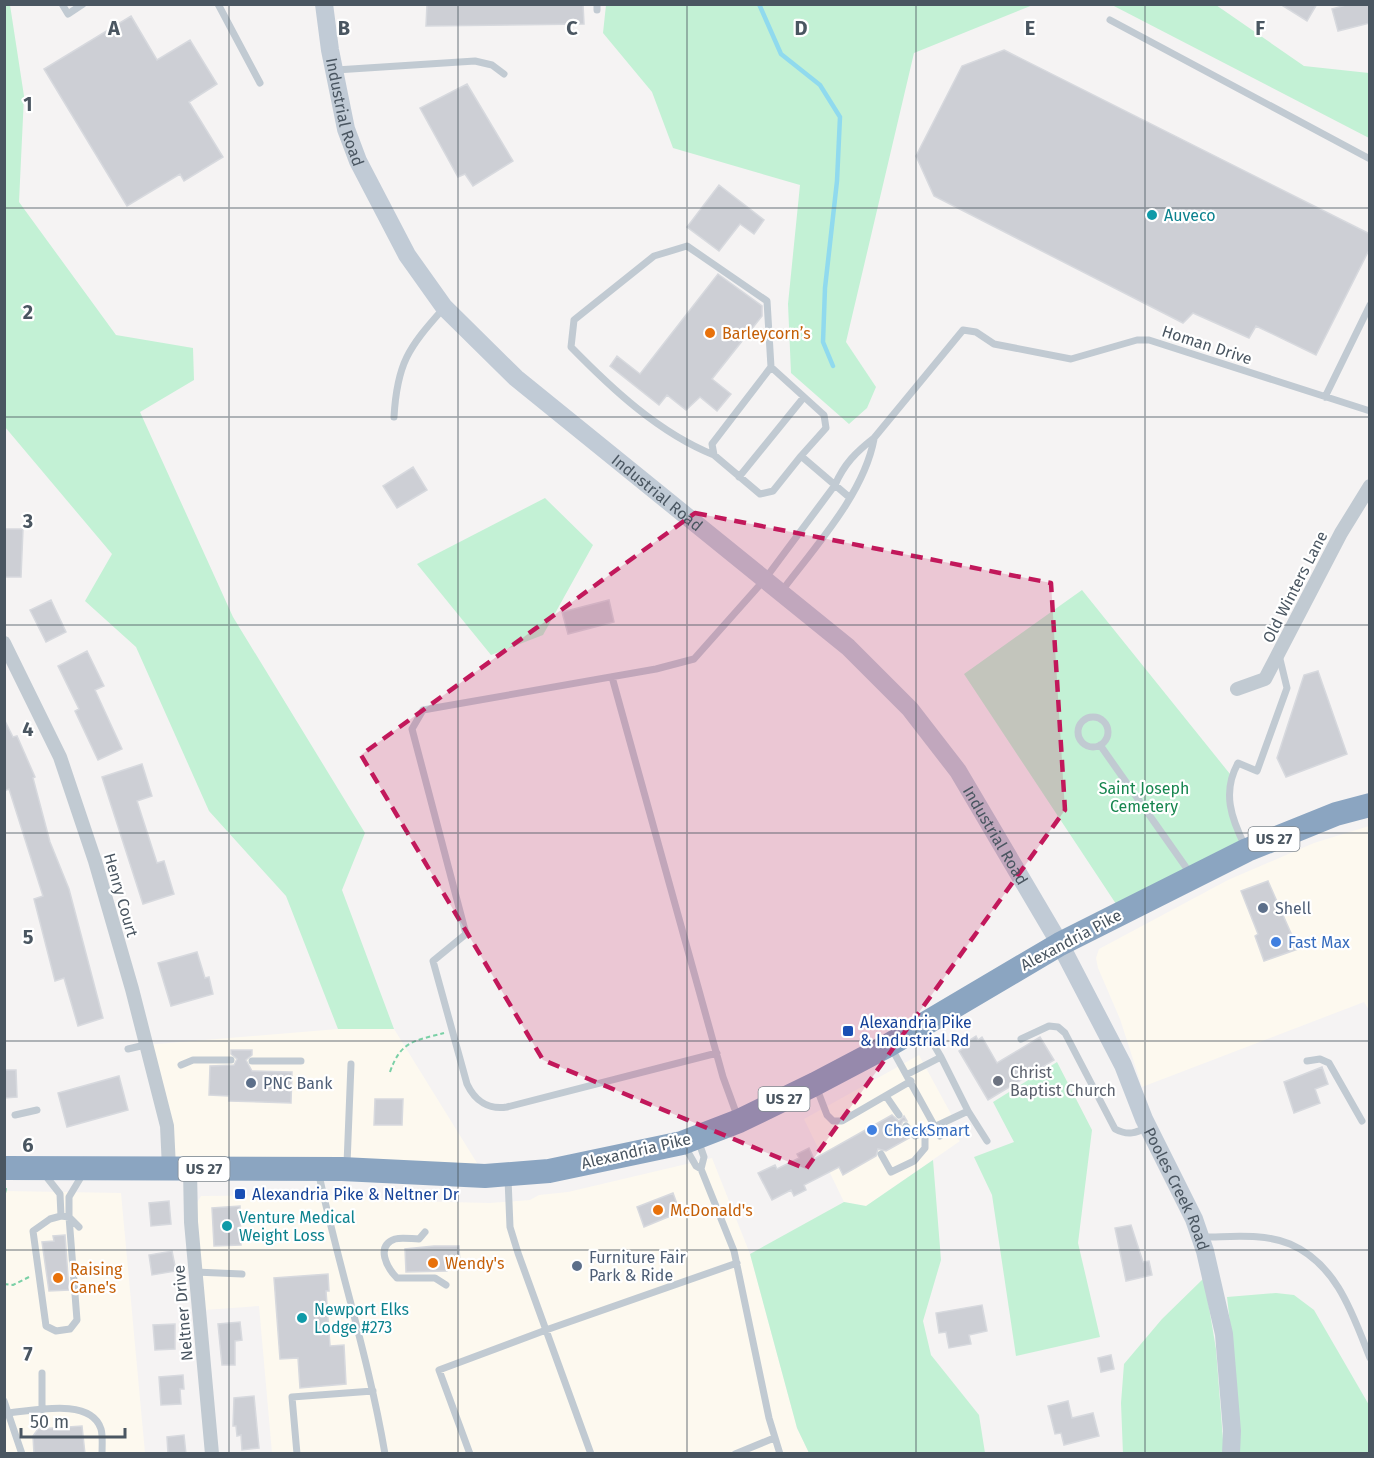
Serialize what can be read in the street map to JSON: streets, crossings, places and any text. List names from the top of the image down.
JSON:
{
  "streets": {
    "highway": ["US 27", "Alexandria Pike"],
    "main road": ["Industrial Road", "Pooles Creek Road"],
    "street": ["Old Winters Lane", "Henry Court", "Neltner Drive"],
    "lane": ["Homan Drive"]
  },
  "crossings": [
    ["Industrial Road", "Homan Drive"],
    ["Industrial Road", "Alexandria Pike"],
    ["Industrial Road", "Pooles Creek Road"],
    ["Henry Court", "Alexandria Pike"],
    ["Henry Court", "Neltner Drive"],
    ["Alexandria Pike", "Pooles Creek Road"],
    ["Alexandria Pike", "Neltner Drive"]
  ],
  "parks": ["Saint Joseph Cemetery"],
  "places": {
    "other": [
      "Auveco",
      "Barleycorn’s",
      "Shell",
      "Fast Max",
      "Christ Baptist Church",
      "PNC Bank",
      "CheckSmart",
      "McDonald's",
      "Venture Medical Weight Loss",
      "Wendy's",
      "Furniture Fair Park & Ride",
      "Raising Cane's",
      "Newport Elks Lodge #273"
    ],
    "transit": ["Alexandria Pike & Industrial Rd", "Alexandria Pike & Neltner Dr"]
  },
  "scale_bar": "50 m",
  "grid": {
    "columns": [
      "A",
      "B",
      "C",
      "D",
      "E",
      "F"
    ],
    "rows": [
      "1",
      "2",
      "3",
      "4",
      "5",
      "6",
      "7"
    ]
  }
}
